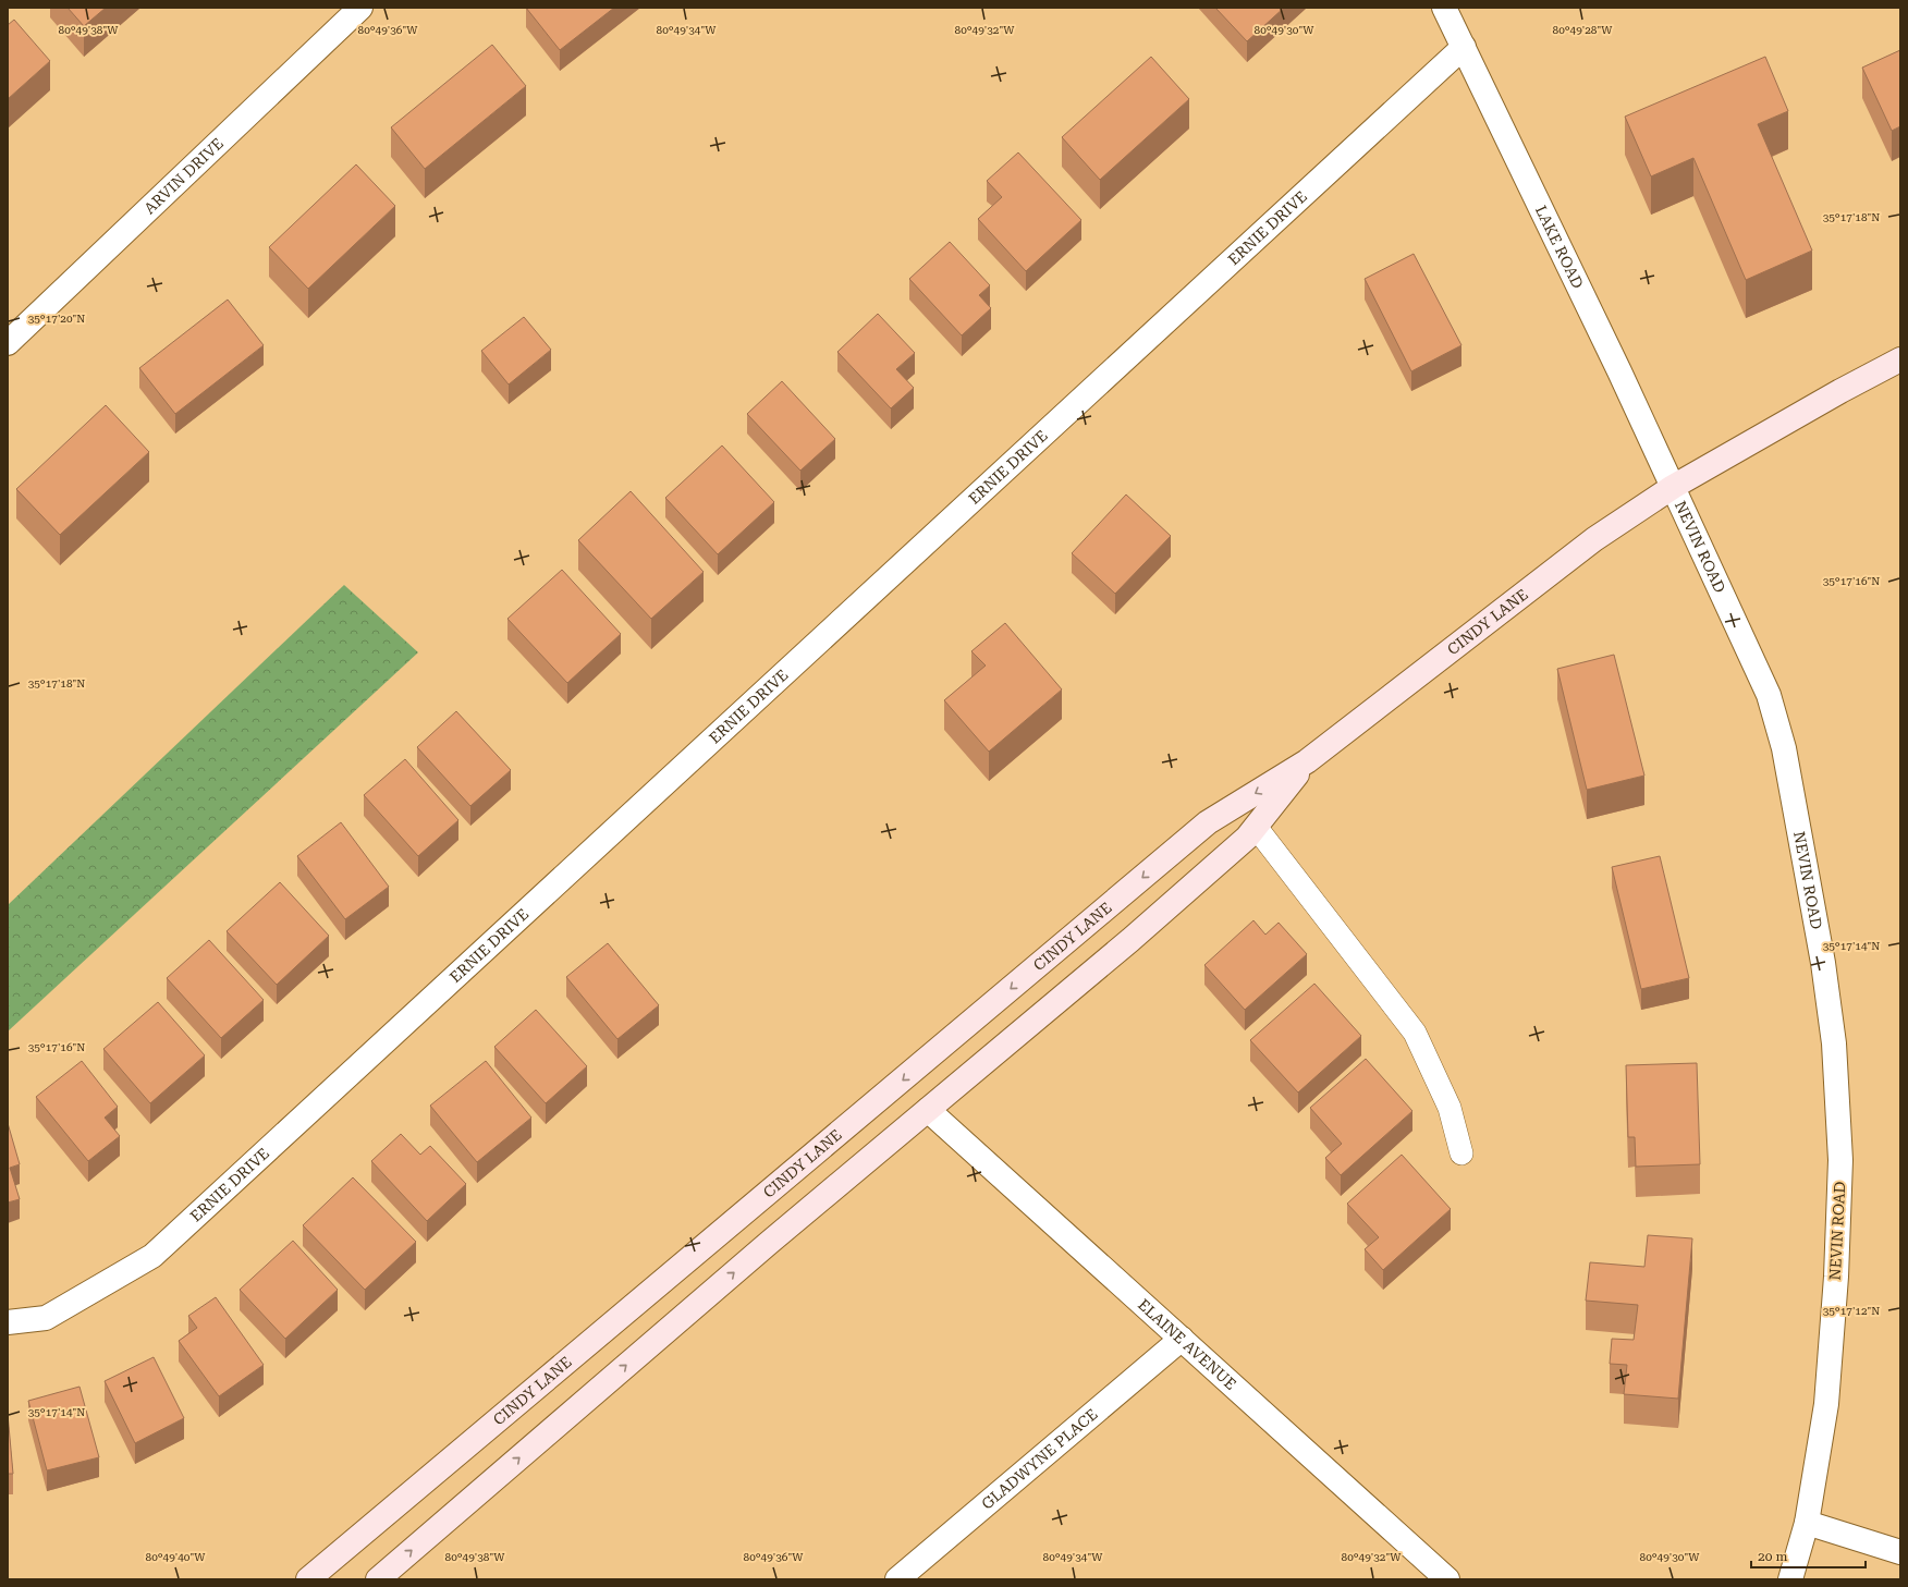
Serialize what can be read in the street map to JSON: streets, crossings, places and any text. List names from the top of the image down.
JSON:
{
  "streets": {
    "main road": ["NEVIN ROAD", "CINDY LANE"],
    "street": [
      "ARVIN DRIVE",
      "ERNIE DRIVE",
      "LAKE ROAD",
      "ELAINE AVENUE",
      "GLADWYNE PLACE"
    ]
  },
  "crossings": [
    ["ERNIE DRIVE", "LAKE ROAD"],
    ["LAKE ROAD", "NEVIN ROAD"],
    ["LAKE ROAD", "CINDY LANE"],
    ["NEVIN ROAD", "CINDY LANE"],
    ["CINDY LANE", "ELAINE AVENUE"],
    ["ELAINE AVENUE", "GLADWYNE PLACE"]
  ],
  "scale_bar": "20 m",
  "coordinates": [
    "80°49'28\"W",
    "80°49'38\"W",
    "80°49'36\"W",
    "80°49'34\"W",
    "80°49'32\"W",
    "80°49'30\"W",
    "35°17'18\"N",
    "35°17'20\"N",
    "35°17'16\"N",
    "35°17'14\"N",
    "35°17'12\"N",
    "80°49'40\"W"
  ]
}
